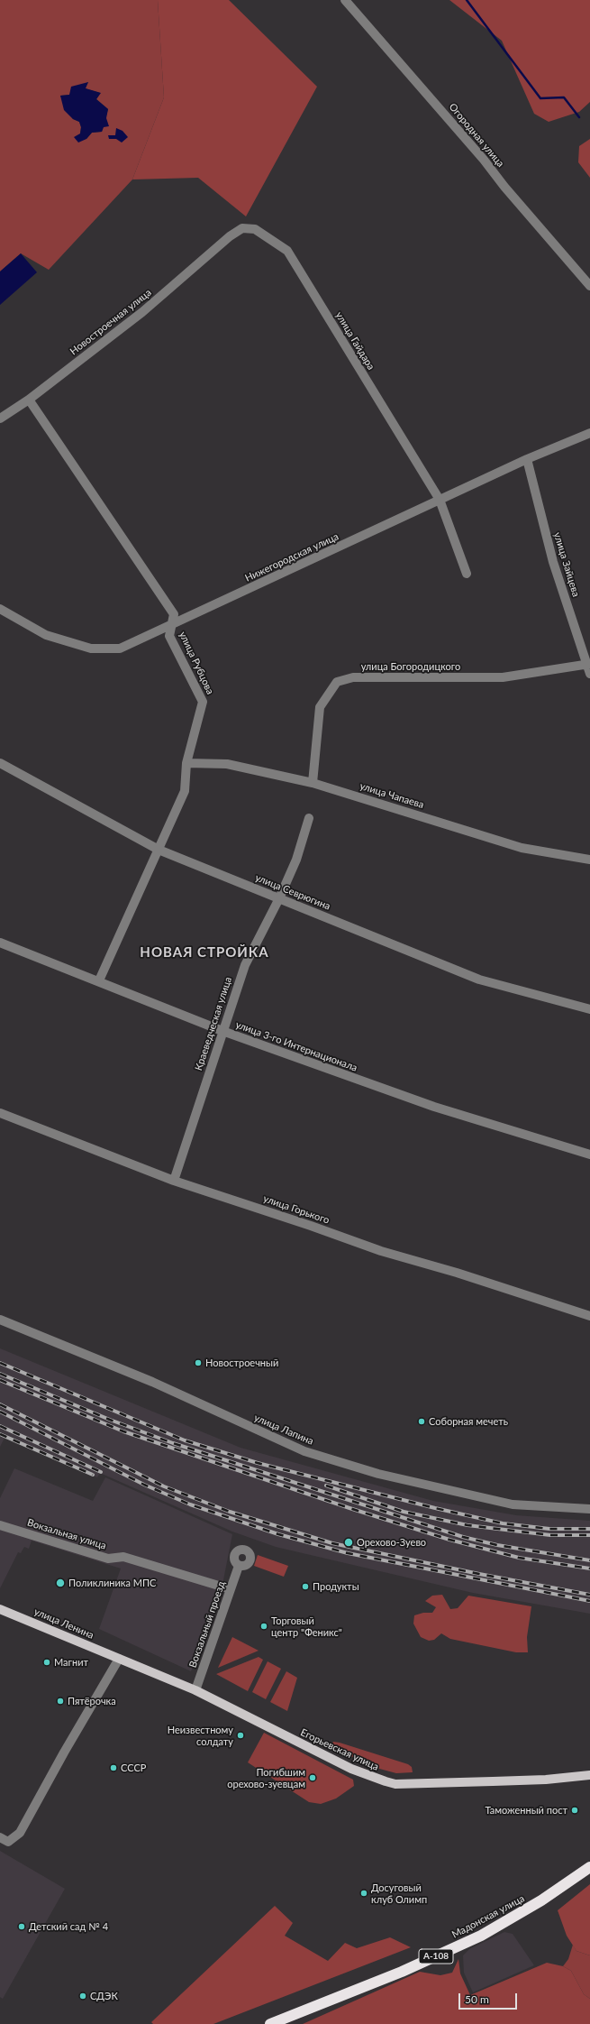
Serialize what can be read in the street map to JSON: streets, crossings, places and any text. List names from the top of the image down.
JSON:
{
  "streets": {
    "highway": ["Мадонская улица", "А-108"],
    "main road": ["улица Ленина", "Егорьевская улица"],
    "street": [
      "Огородная улица",
      "Новостроечная улица",
      "улица Гайдара",
      "Нижегородская улица",
      "улица Зайцева",
      "улица Рубцова",
      "улица Богородицкого",
      "улица Чапаева",
      "улица Севрюгина",
      "Краеведческая улица",
      "улица 3-го Интернационала",
      "улица Горького",
      "улица Лапина",
      "Вокзальная улица",
      "Вокзальный проезд"
    ]
  },
  "crossings": [
    ["Новостроечная улица", "улица Гайдара"],
    ["Новостроечная улица", "улица Рубцова"],
    ["улица Гайдара", "Нижегородская улица"],
    ["Нижегородская улица", "улица Зайцева"],
    ["Нижегородская улица", "улица Рубцова"],
    ["улица Зайцева", "улица Богородицкого"],
    ["улица Рубцова", "улица Чапаева"],
    ["улица Рубцова", "улица Севрюгина"],
    ["улица Рубцова", "улица 3-го Интернационала"],
    ["улица Богородицкого", "улица Чапаева"],
    ["улица Севрюгина", "Краеведческая улица"],
    ["Краеведческая улица", "улица 3-го Интернационала"],
    ["Краеведческая улица", "улица Горького"],
    ["Вокзальная улица", "Вокзальный проезд"],
    ["улица Ленина", "Егорьевская улица"],
    ["Вокзальный проезд", "Егорьевская улица"]
  ],
  "districts": ["НОВАЯ СТРОЙКА"],
  "places": [
    "Новостроечный",
    "Соборная мечеть",
    "Орехово-Зуево",
    "Поликлиника МПС",
    "Продукты",
    "Торговый центр \"Феникс\"",
    "Магнит",
    "Пятёрочка",
    "Неизвестному солдату",
    "СССР",
    "Погибшим орехово-зуевцам",
    "Таможенный пост",
    "Досуговый клуб Олимп",
    "Детский сад № 4",
    "СДЭК"
  ],
  "scale_bar": "50 m"
}
